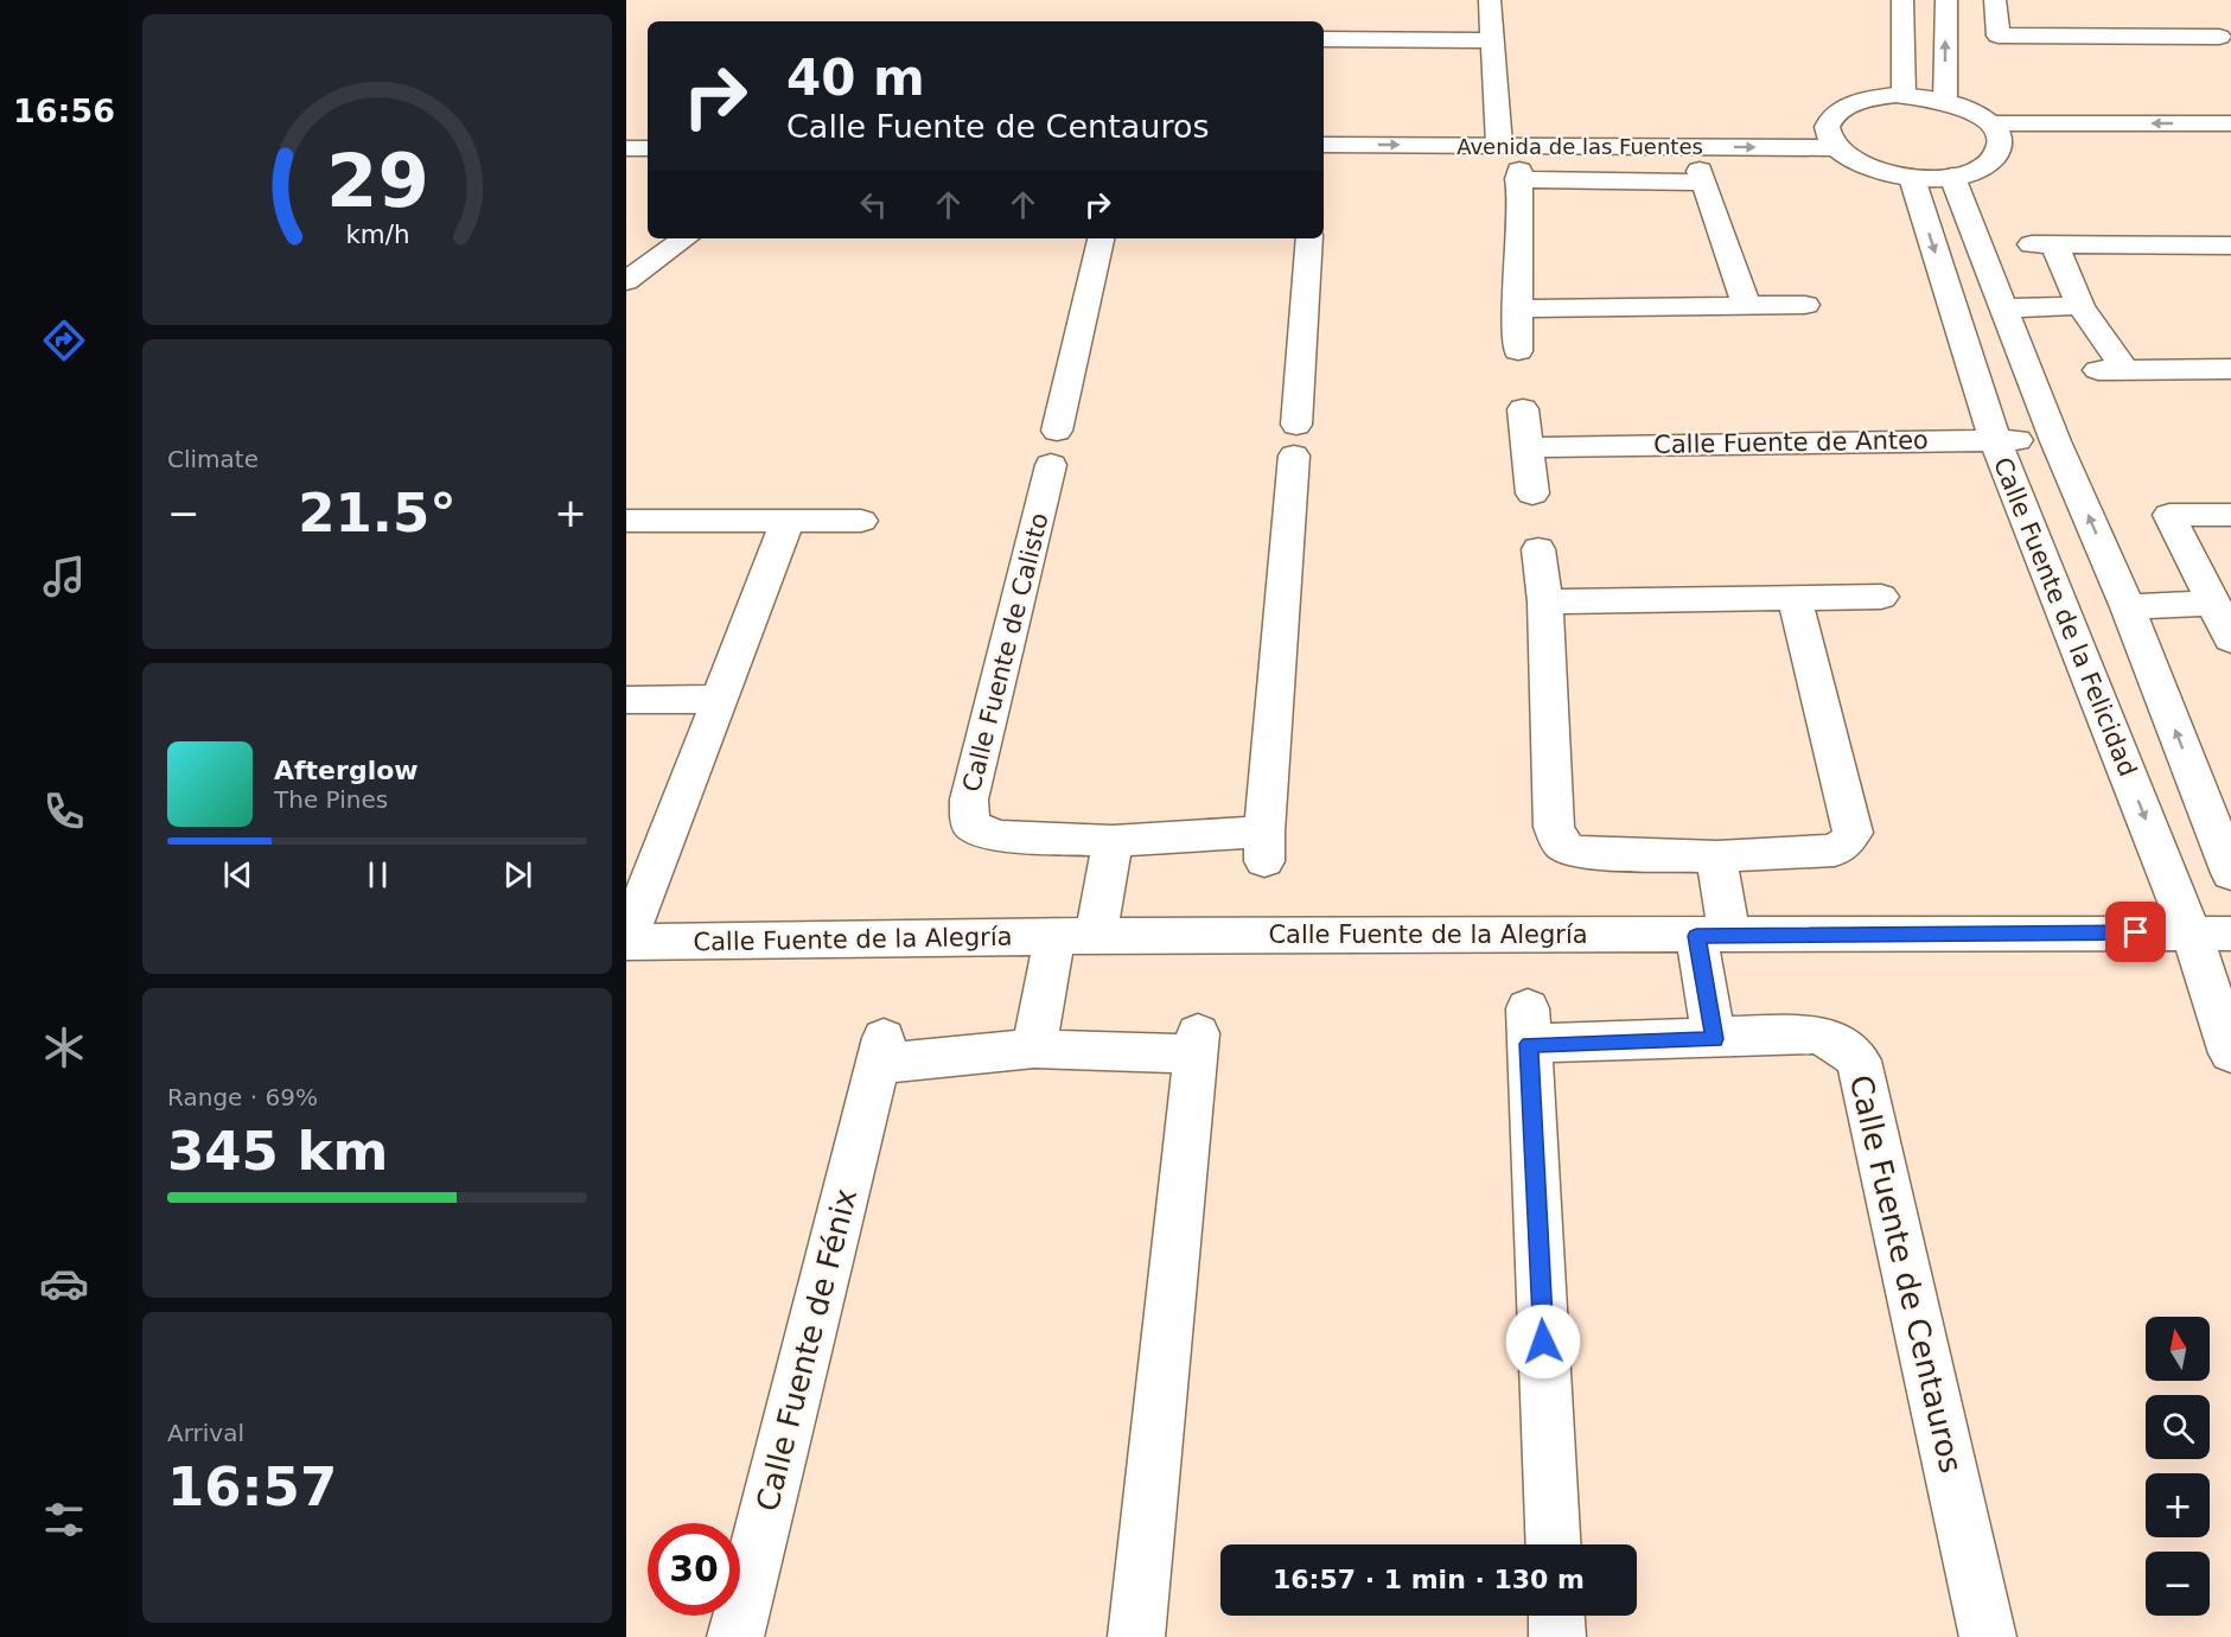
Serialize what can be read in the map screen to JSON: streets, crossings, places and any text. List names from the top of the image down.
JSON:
{
  "streets": {
    "street": [
      "Avenida de las Fuentes",
      "Calle Fuente de Anteo",
      "Calle Fuente de la Felicidad",
      "Calle Fuente de Calisto",
      "Calle Fuente de la Alegría",
      "Calle Fuente de Centauros",
      "Calle Fuente de Fénix"
    ]
  },
  "crossings": [
    ["Calle Fuente de Anteo", "Calle Fuente de la Felicidad"],
    ["Calle Fuente de la Felicidad", "Calle Fuente de la Alegría"]
  ],
  "north": "top",
  "page": {
    "tabs": "16:56",
    "turn": ["40 m", "Calle Fuente de Centauros"],
    "tile": [
      "Climate",
      ["Range · 69%", "345 km"],
      ["Arrival", "16:57"]
    ],
    "heat": ["−", "21.5°", "+"],
    "song": ["Afterglow", "The Pines"],
    "map_buttons": ["+", "−"],
    "limit": "30",
    "trip": "16:57 · 1 min · 130 m",
    "gauge": ["29", "km/h"]
  }
}
